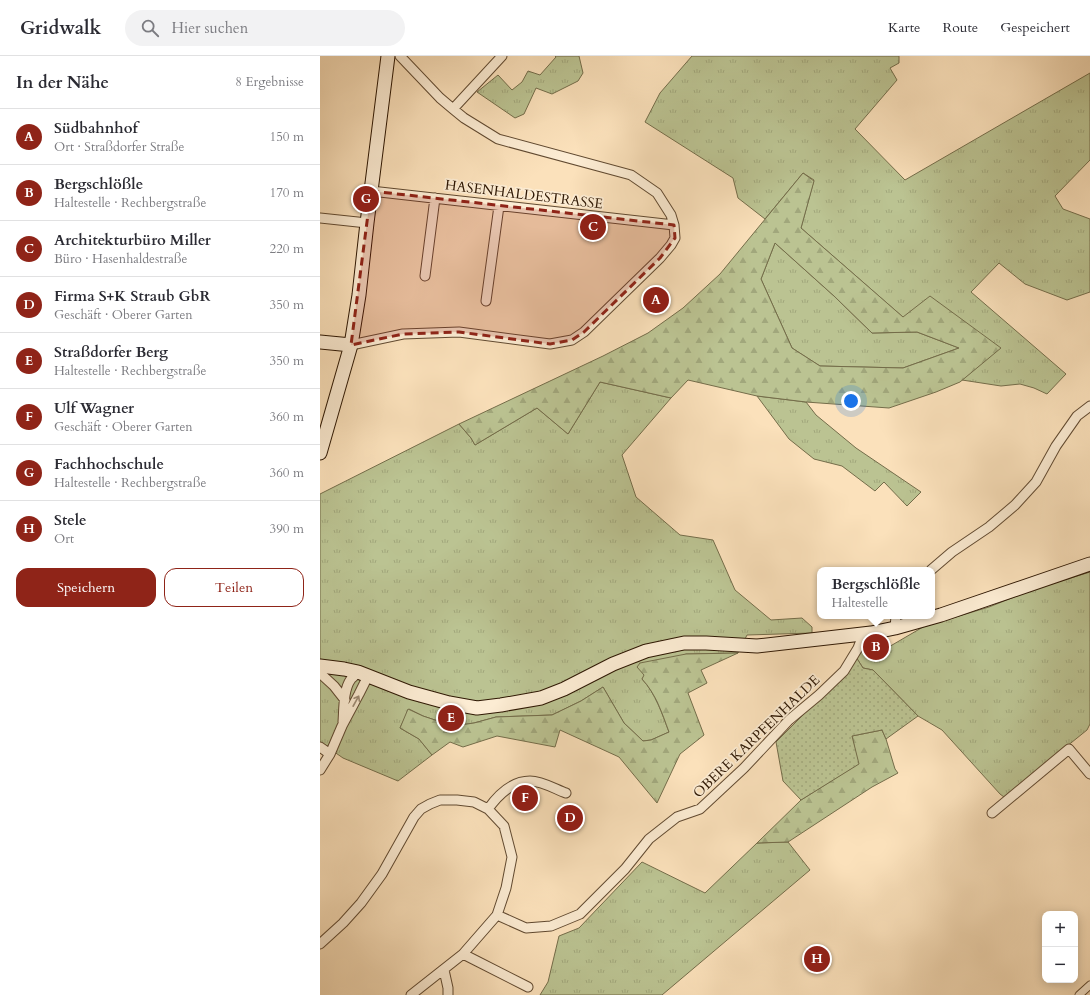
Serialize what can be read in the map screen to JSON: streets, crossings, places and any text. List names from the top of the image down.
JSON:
{
  "streets": {
    "street": ["HASENHALDESTRASSE", "OBERE KARPFENHALDE"]
  },
  "page": {
    "header": "Gridwalk",
    "search": "Hier suchen",
    "nav": ["Karte", "Route", "Gespeichert"],
    "heading": ["In der Nähe", "8 Ergebnisse"],
    "list": [
      {
        "mark": "A",
        "name": "Südbahnhof",
        "note": "Ort · Straßdorfer Straße",
        "value": "150 m"
      },
      {
        "mark": "B",
        "name": "Bergschlößle",
        "note": "Haltestelle · Rechbergstraße",
        "value": "170 m"
      },
      {
        "mark": "C",
        "name": "Architekturbüro Miller",
        "note": "Büro · Hasenhaldestraße",
        "value": "220 m"
      },
      {
        "mark": "D",
        "name": "Firma S+K Straub GbR",
        "note": "Geschäft · Oberer Garten",
        "value": "350 m"
      },
      {
        "mark": "E",
        "name": "Straßdorfer Berg",
        "note": "Haltestelle · Rechbergstraße",
        "value": "350 m"
      },
      {
        "mark": "F",
        "name": "Ulf Wagner",
        "note": "Geschäft · Oberer Garten",
        "value": "360 m"
      },
      {
        "mark": "G",
        "name": "Fachhochschule",
        "note": "Haltestelle · Rechbergstraße",
        "value": "360 m"
      },
      {
        "mark": "H",
        "name": "Stele",
        "note": "Ort",
        "value": "390 m"
      }
    ],
    "pins": [
      "G",
      "C",
      "A",
      "B",
      "E",
      "F",
      "D",
      "H"
    ],
    "buttons": ["Speichern", "Teilen"],
    "popup": ["Bergschlößle", "Haltestelle"],
    "map_buttons": ["+", "−"]
  }
}
